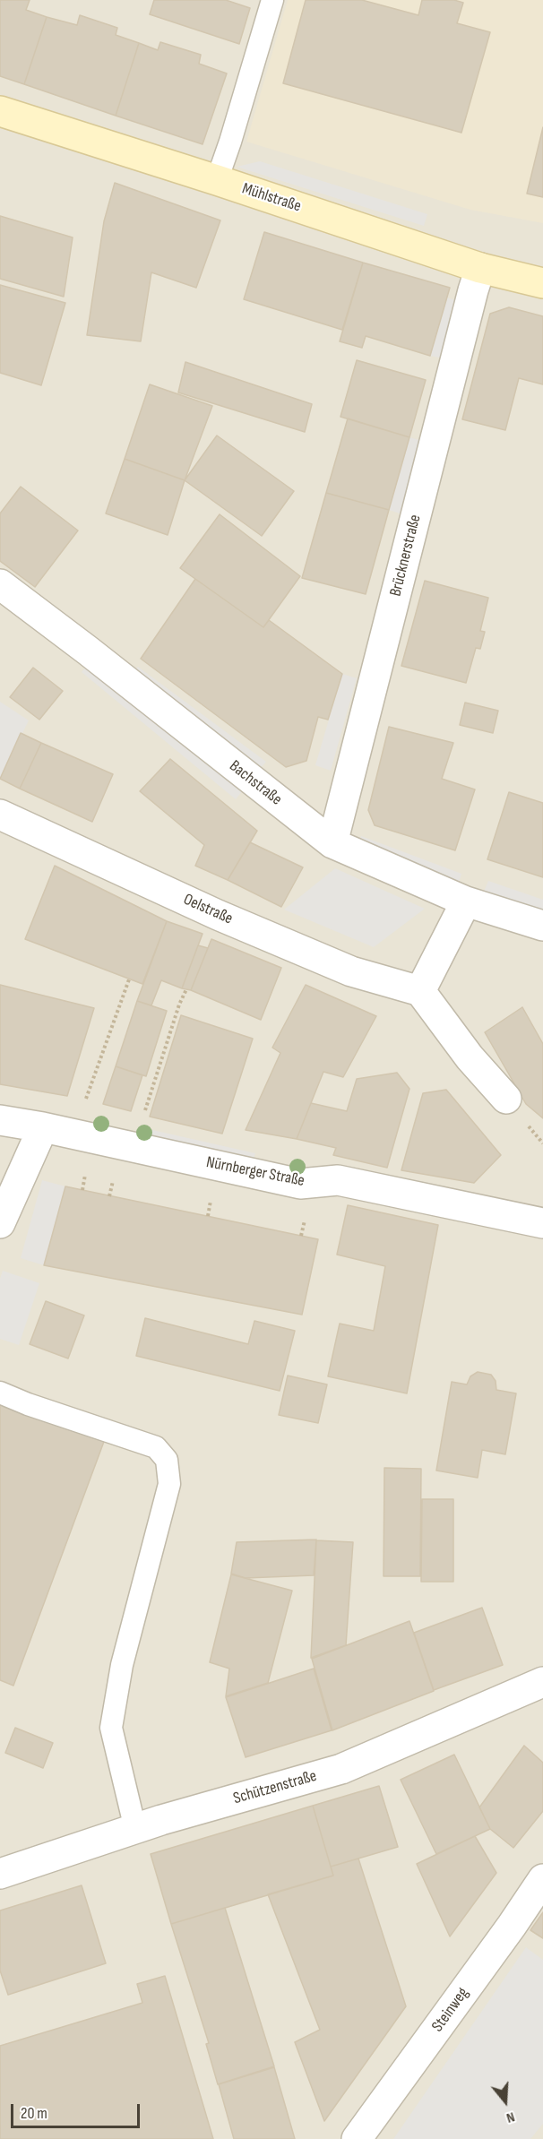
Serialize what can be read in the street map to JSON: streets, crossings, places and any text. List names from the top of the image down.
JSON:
{
  "streets": {
    "street": [
      "Mühlstraße",
      "Brücknerstraße",
      "Bachstraße",
      "Oelstraße",
      "Nürnberger Straße",
      "Schützenstraße",
      "Steinweg"
    ]
  },
  "crossings": [
    ["Mühlstraße", "Brücknerstraße"],
    ["Brücknerstraße", "Bachstraße"]
  ],
  "scale_bar": "20 m",
  "north": "bottom"
}
